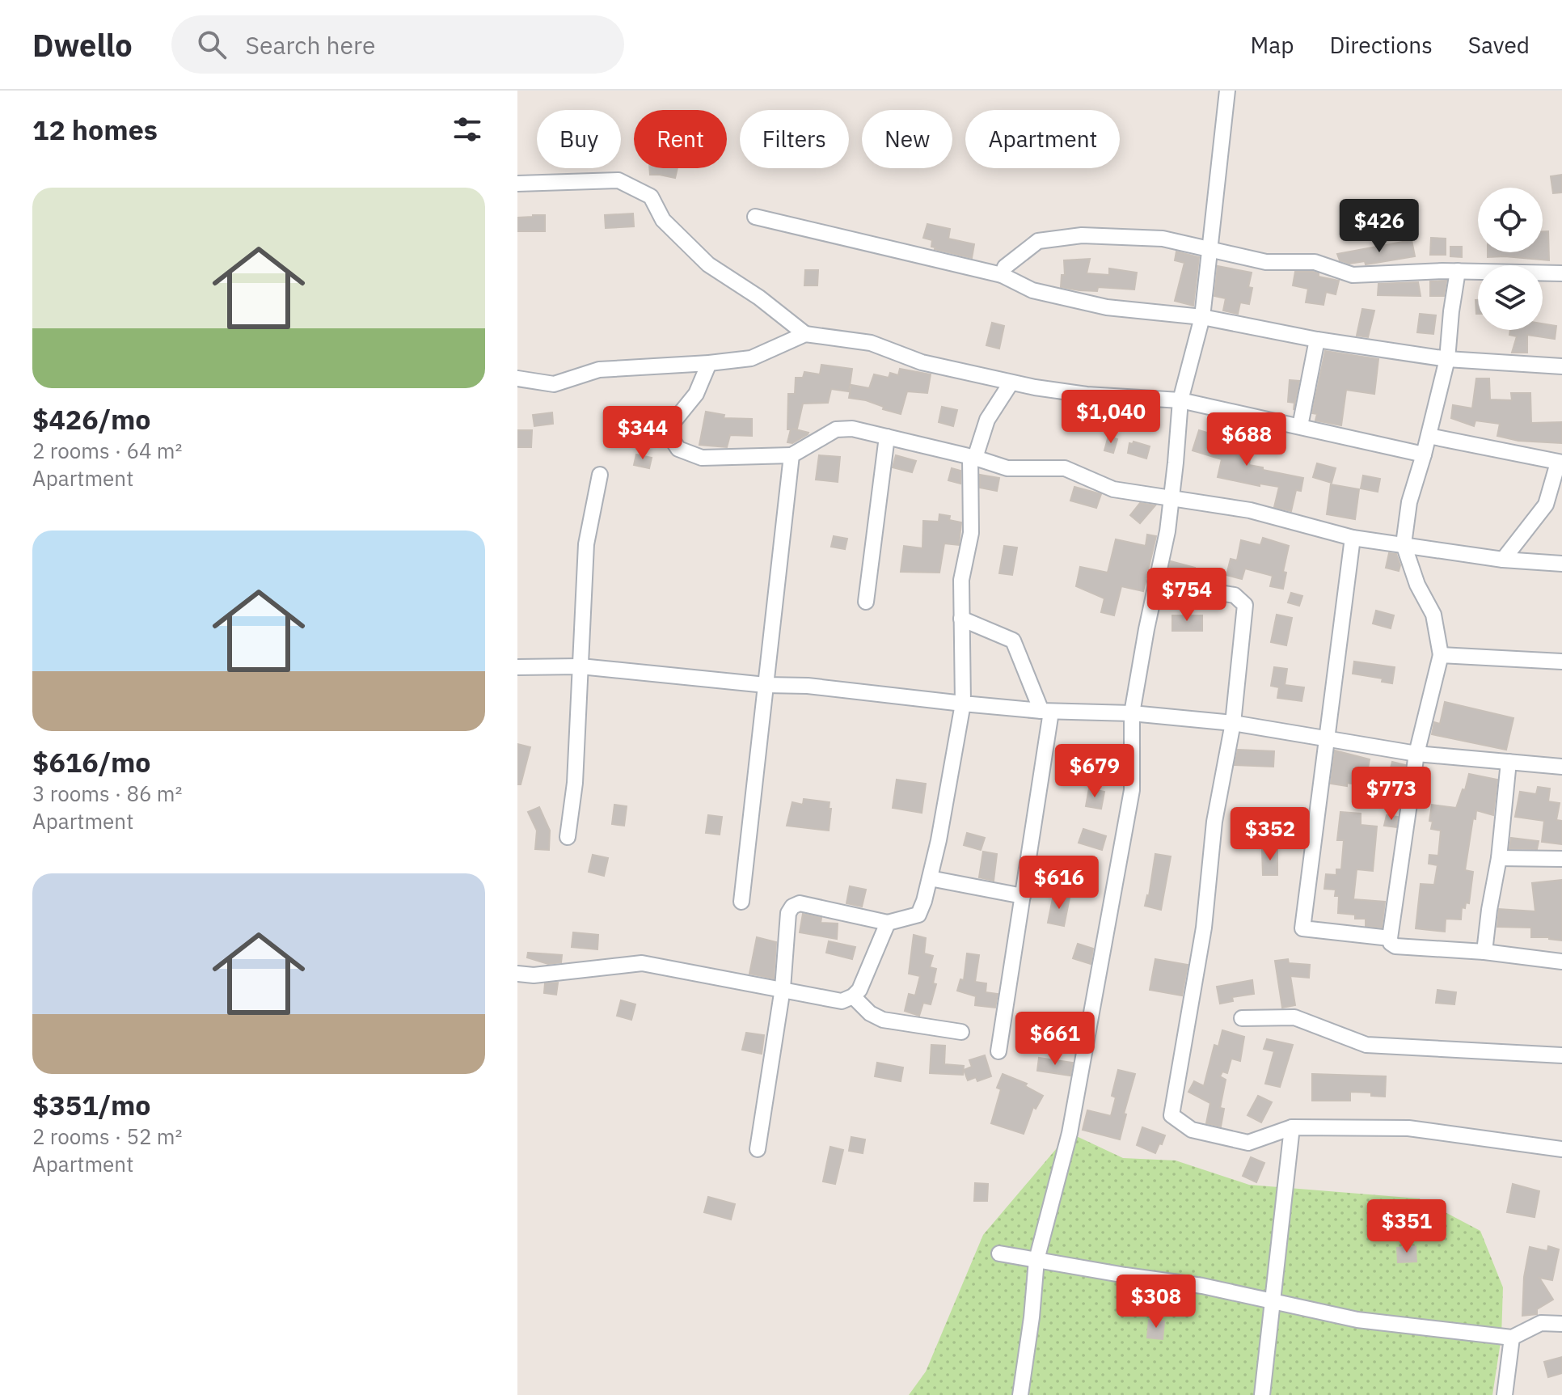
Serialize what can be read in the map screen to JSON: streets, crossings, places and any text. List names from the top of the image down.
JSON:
{
  "page": {
    "header": "Dwello",
    "search": "Search here",
    "nav": ["Map", "Directions", "Saved"],
    "heading": "12 homes",
    "chip": [
      "Buy",
      "Rent",
      "Filters",
      "New",
      "Apartment"
    ],
    "list": [
      {
        "name": "$426/mo",
        "note": "2 rooms · 64 m² · Apartment"
      },
      {
        "name": "$616/mo",
        "note": "3 rooms · 86 m² · Apartment"
      },
      {
        "name": "$351/mo",
        "note": "2 rooms · 52 m² · Apartment"
      }
    ],
    "price": [
      "$426",
      "$1,040",
      "$344",
      "$688",
      "$754",
      "$679",
      "$773",
      "$352",
      "$616",
      "$661",
      "$351",
      "$308"
    ]
  }
}
